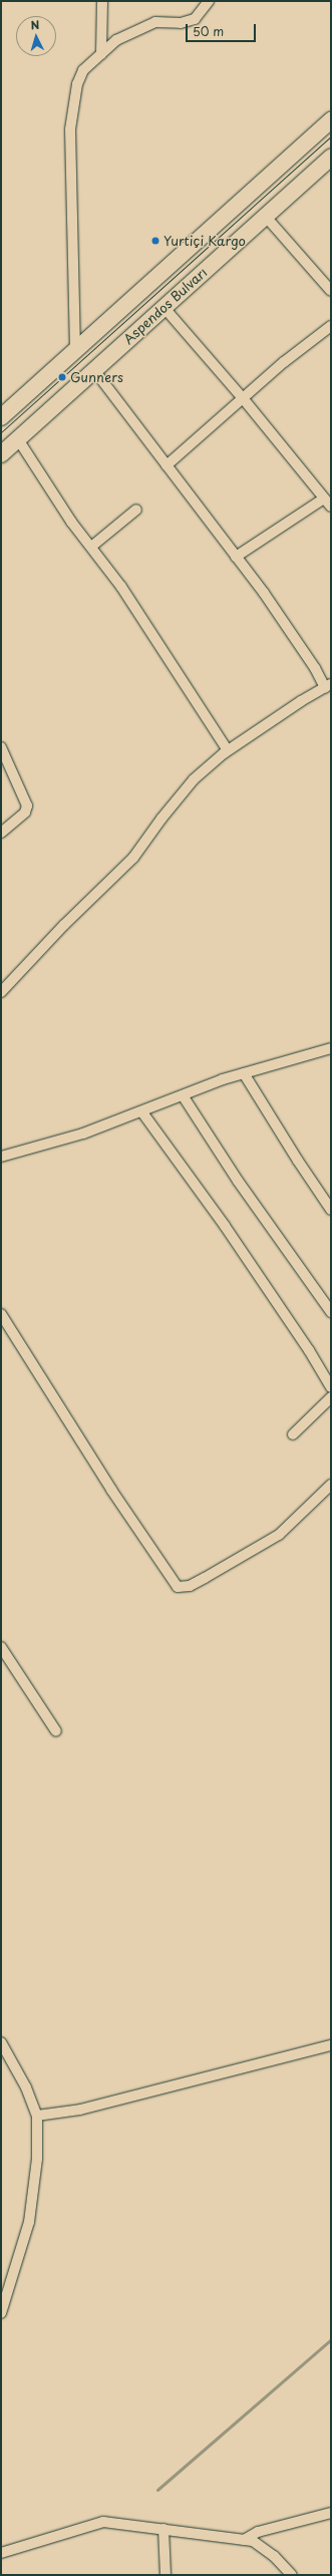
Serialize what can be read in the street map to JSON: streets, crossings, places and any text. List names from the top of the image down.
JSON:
{
  "streets": {
    "main road": ["Aspendos Bulvarı"]
  },
  "places": ["Yurtiçi Kargo", "Gunners"],
  "scale_bar": "50 m",
  "north": "top"
}
